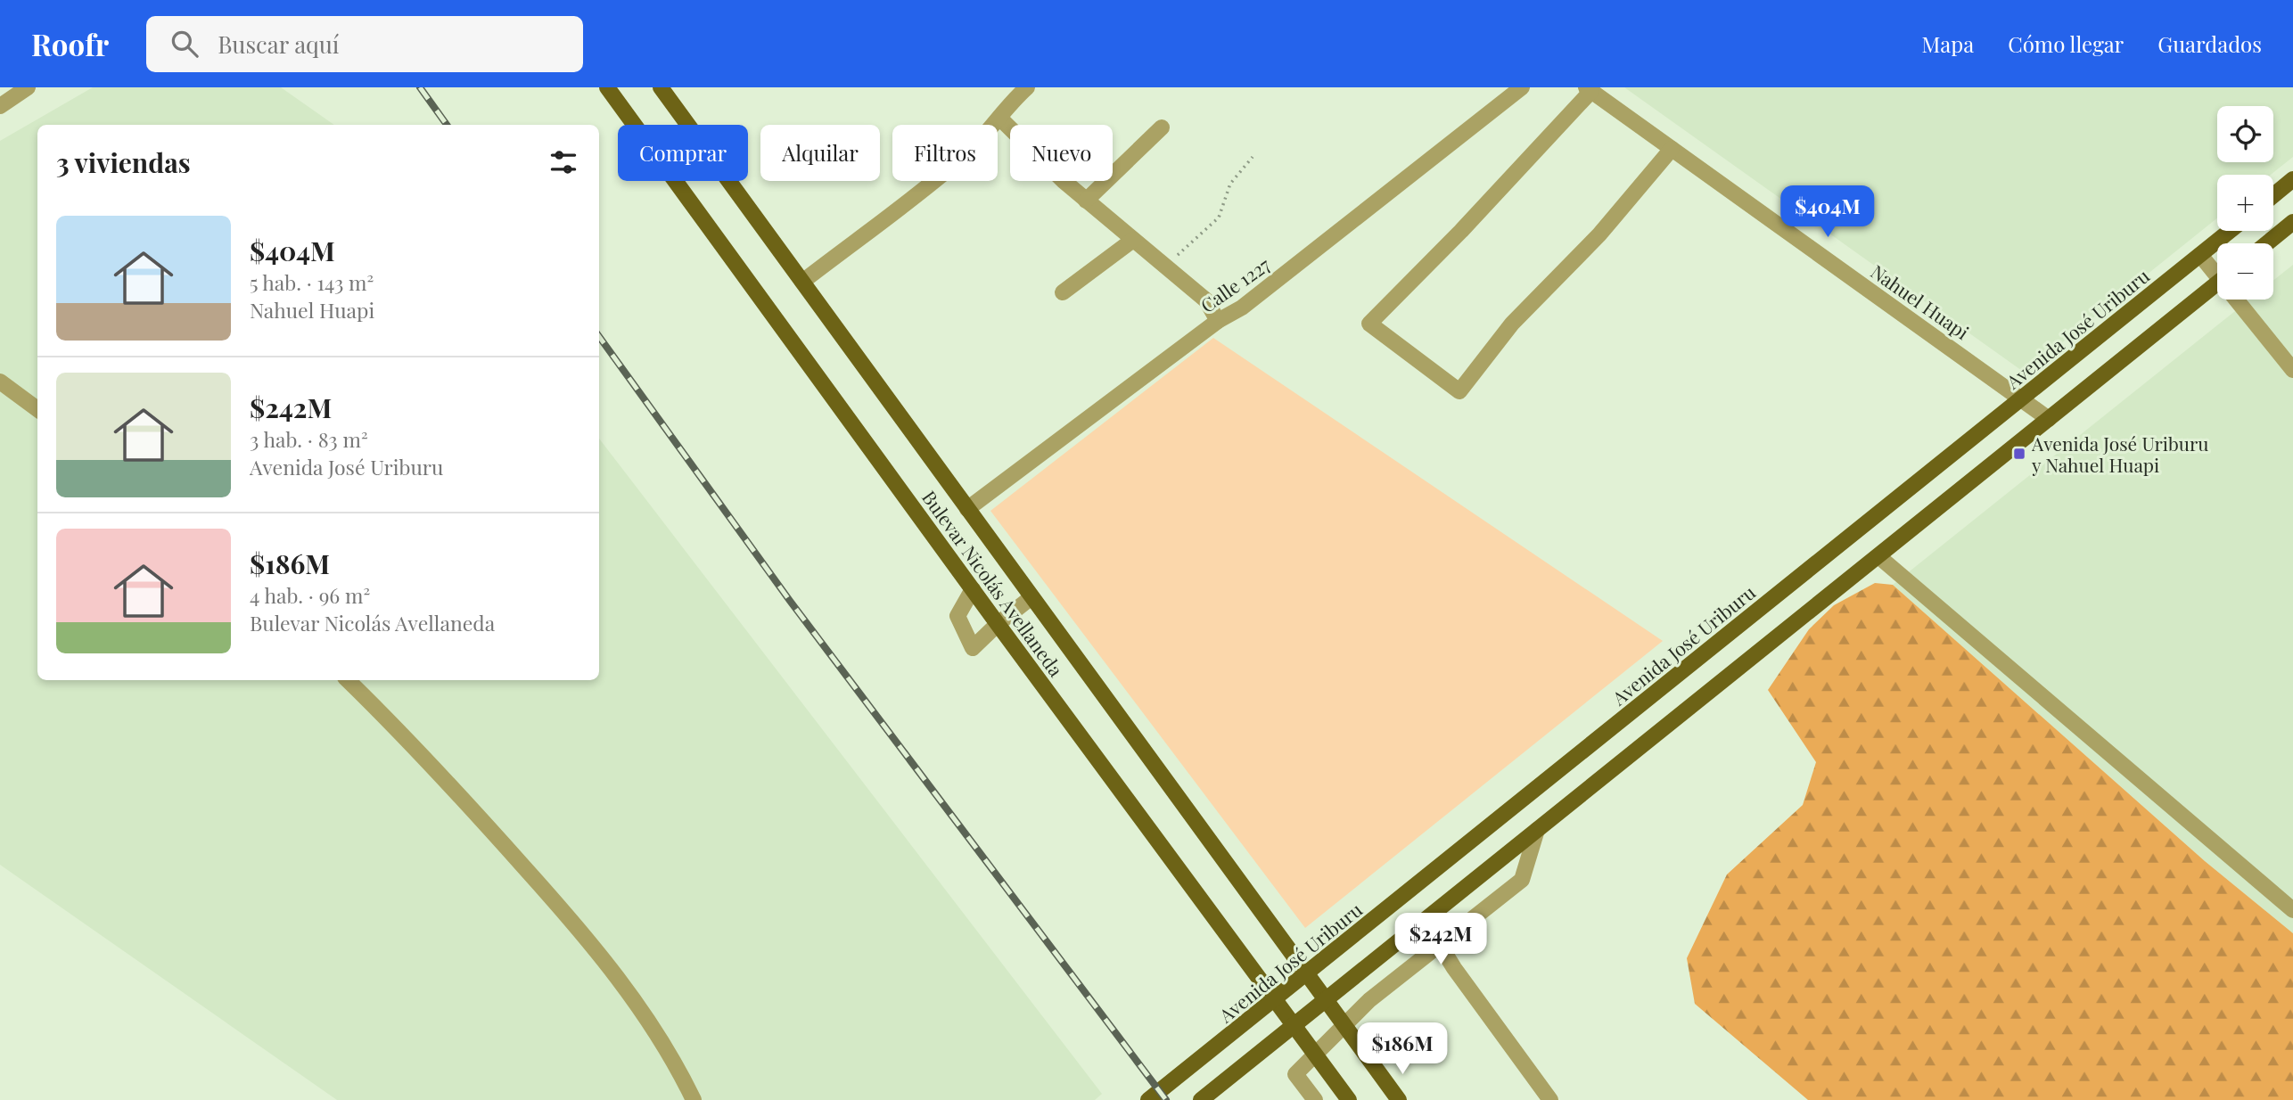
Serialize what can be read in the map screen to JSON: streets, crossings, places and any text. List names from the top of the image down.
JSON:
{
  "streets": {
    "main road": ["Avenida José Uriburu", "Bulevar Nicolás Avellaneda"],
    "street": ["Calle 1227", "Nahuel Huapi"]
  },
  "crossings": [
    ["Calle 1227", "Bulevar Nicolás Avellaneda"],
    ["Nahuel Huapi", "Avenida José Uriburu"],
    ["Avenida José Uriburu", "Bulevar Nicolás Avellaneda"]
  ],
  "places": {
    "transit": ["Avenida José Uriburu y Nahuel Huapi"]
  },
  "page": {
    "header": "Roofr",
    "search": "Buscar aquí",
    "nav": ["Mapa", "Cómo llegar", "Guardados"],
    "map_buttons": ["+", "−"],
    "chip": [
      "Comprar",
      "Alquilar",
      "Filtros",
      "Nuevo"
    ],
    "heading": "3 viviendas",
    "price": ["$404M", "$242M", "$186M"],
    "list": [
      {
        "name": "$404M",
        "note": "5 hab. · 143 m² · Nahuel Huapi"
      },
      {
        "name": "$242M",
        "note": "3 hab. · 83 m² · Avenida José Uriburu"
      },
      {
        "name": "$186M",
        "note": "4 hab. · 96 m² · Bulevar Nicolás Avellaneda"
      }
    ]
  }
}
